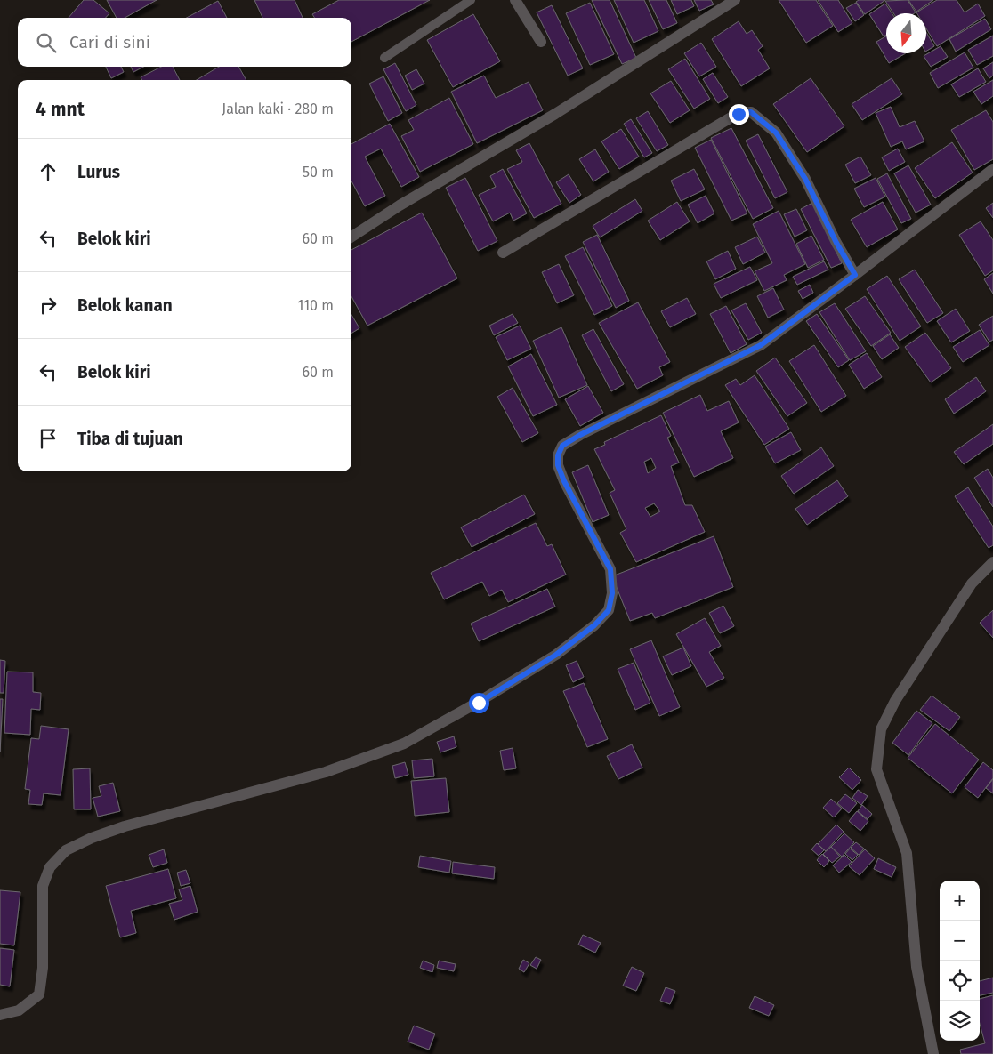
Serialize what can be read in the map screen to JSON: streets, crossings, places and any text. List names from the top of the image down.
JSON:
{
  "north": "bottom",
  "page": {
    "search": "Cari di sini",
    "heading": ["4 mnt", "Jalan kaki · 280 m"],
    "list": [
      ["Lurus", "50 m"],
      ["Belok kiri", "60 m"],
      ["Belok kanan", "110 m"],
      ["Belok kiri", "60 m"],
      "Tiba di tujuan"
    ],
    "map_buttons": ["+", "−"]
  }
}
